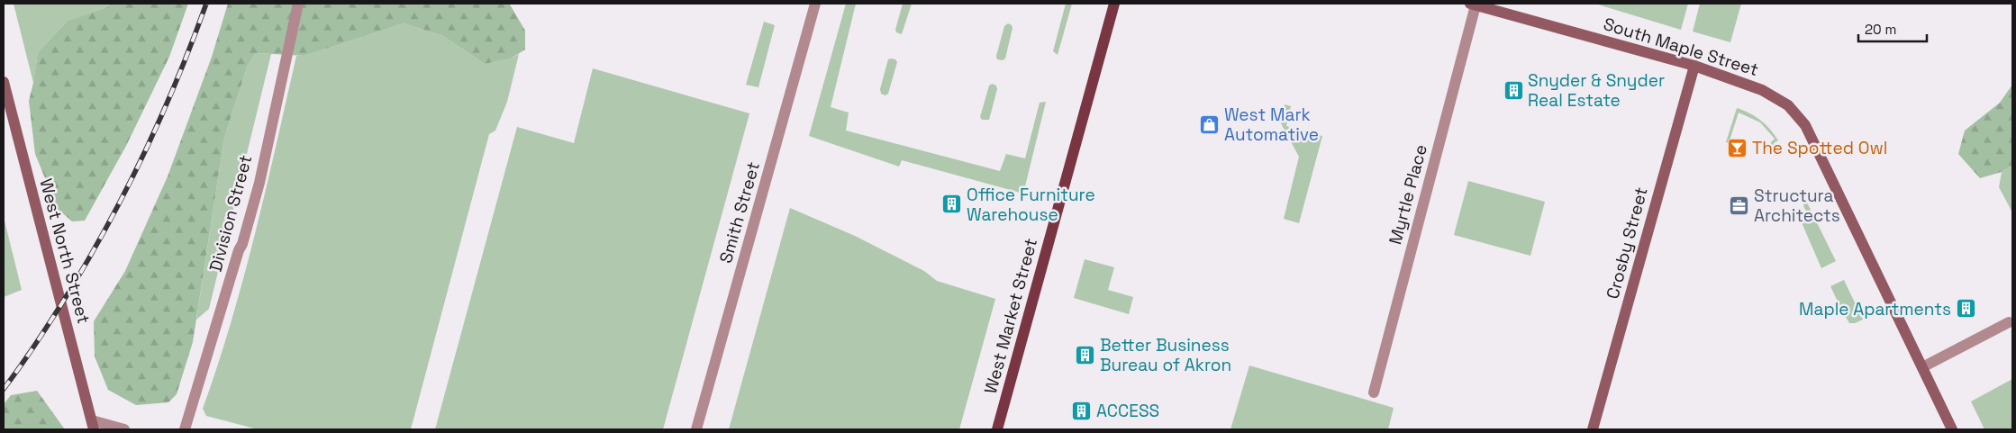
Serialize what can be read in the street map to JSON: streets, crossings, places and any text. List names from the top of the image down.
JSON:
{
  "streets": {
    "main road": ["West Market Street"],
    "street": [
      "South Maple Street",
      "Myrtle Place",
      "Smith Street",
      "Division Street",
      "Crosby Street",
      "West North Street"
    ]
  },
  "crossings": [
    ["South Maple Street", "Myrtle Place"],
    ["South Maple Street", "Crosby Street"]
  ],
  "places": {
    "building": [
      "Snyder & Snyder Real Estate",
      "Office Furniture Warehouse",
      "Maple Apartments",
      "Better Business Bureau of Akron",
      "ACCESS"
    ],
    "shop": ["West Mark Automative"],
    "bar": ["The Spotted Owl"],
    "office": ["Structura Architects"]
  },
  "scale_bar": "20 m"
}
